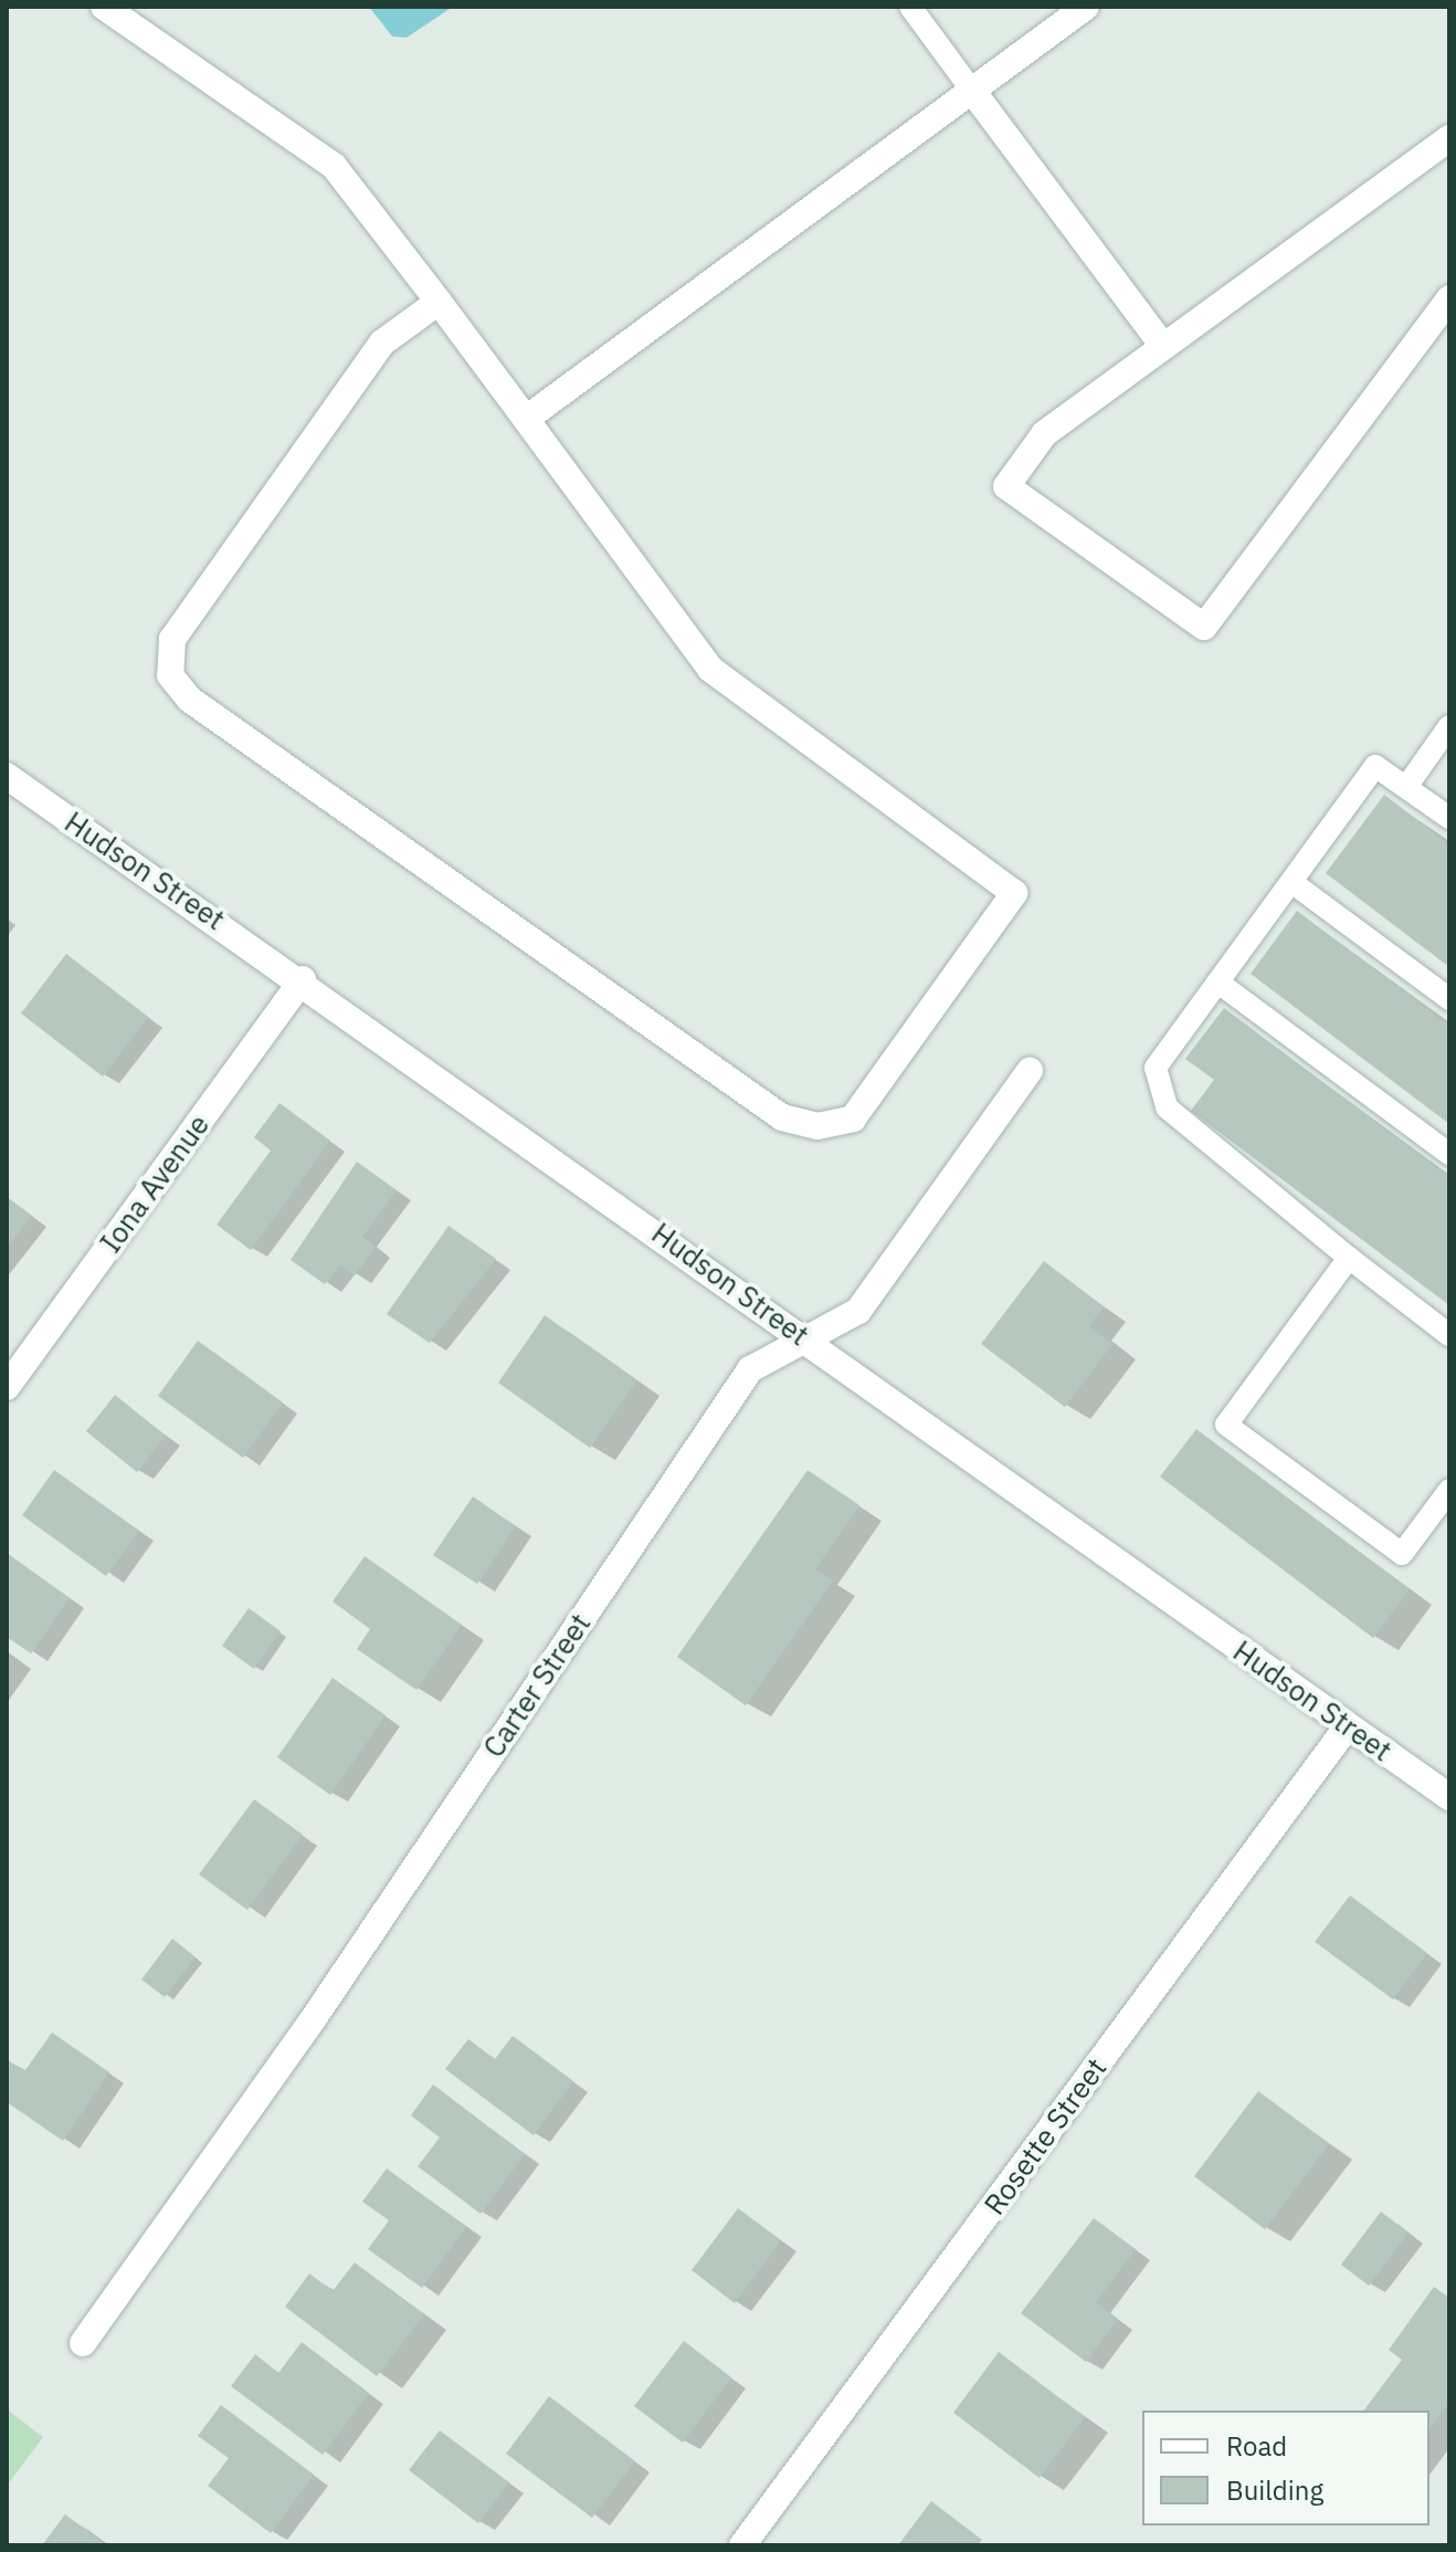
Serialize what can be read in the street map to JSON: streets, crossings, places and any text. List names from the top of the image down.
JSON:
{
  "streets": {
    "street": [
      "Hudson Street",
      "Iona Avenue",
      "Carter Street",
      "Rosette Street"
    ]
  },
  "crossings": [
    ["Hudson Street", "Iona Avenue"],
    ["Hudson Street", "Carter Street"],
    ["Hudson Street", "Rosette Street"]
  ],
  "legend": ["Road", "Building"]
}
